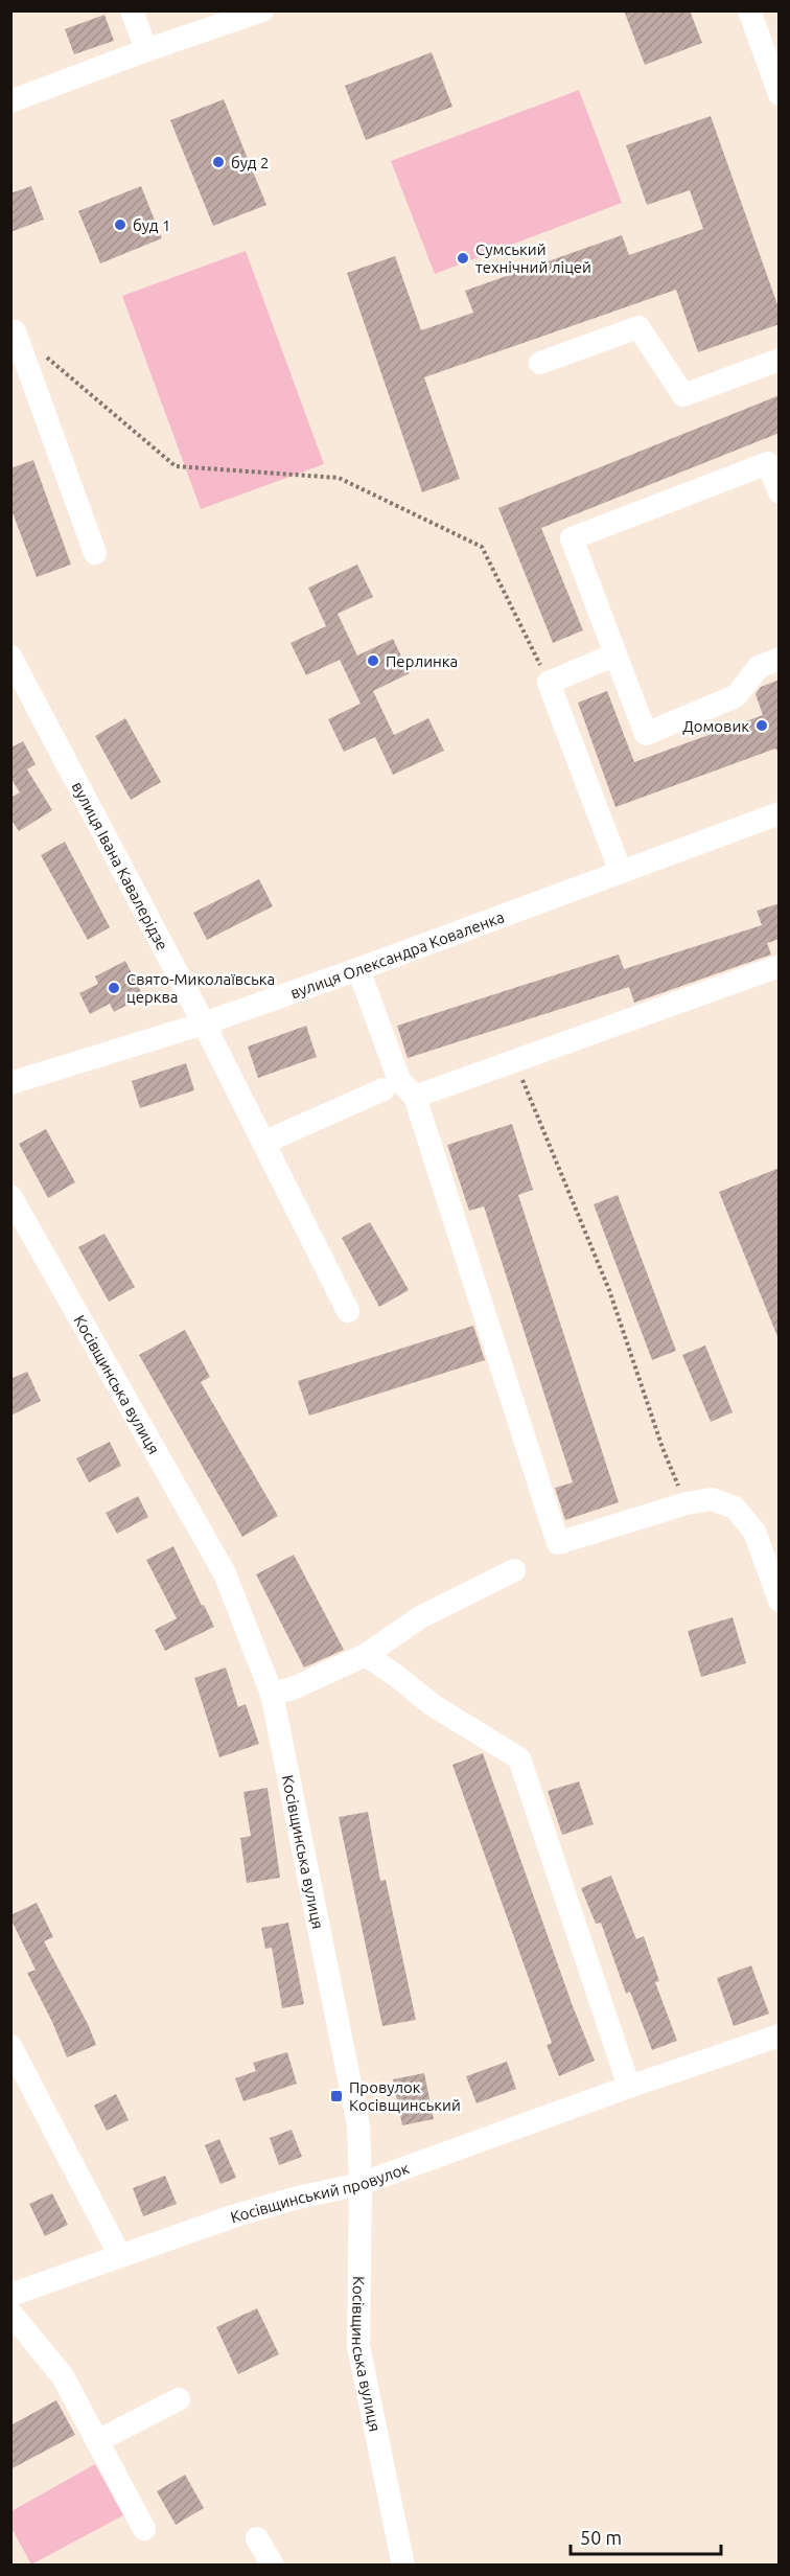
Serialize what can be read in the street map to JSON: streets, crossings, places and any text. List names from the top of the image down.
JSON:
{
  "streets": {
    "street": [
      "вулиця Івана Кавалерідзе",
      "вулиця Олександра Коваленка",
      "Косівщинська вулиця",
      "Косівщинський провулок"
    ]
  },
  "crossings": [
    ["вулиця Івана Кавалерідзе", "вулиця Олександра Коваленка"],
    ["Косівщинська вулиця", "Косівщинський провулок"]
  ],
  "places": {
    "other": [
      "буд 2",
      "буд 1",
      "Сумський технічний ліцей",
      "Перлинка",
      "Домовик",
      "Свято-Миколаївська церква"
    ],
    "transit": ["Провулок Косівщинський"]
  },
  "scale_bar": "50 m"
}
